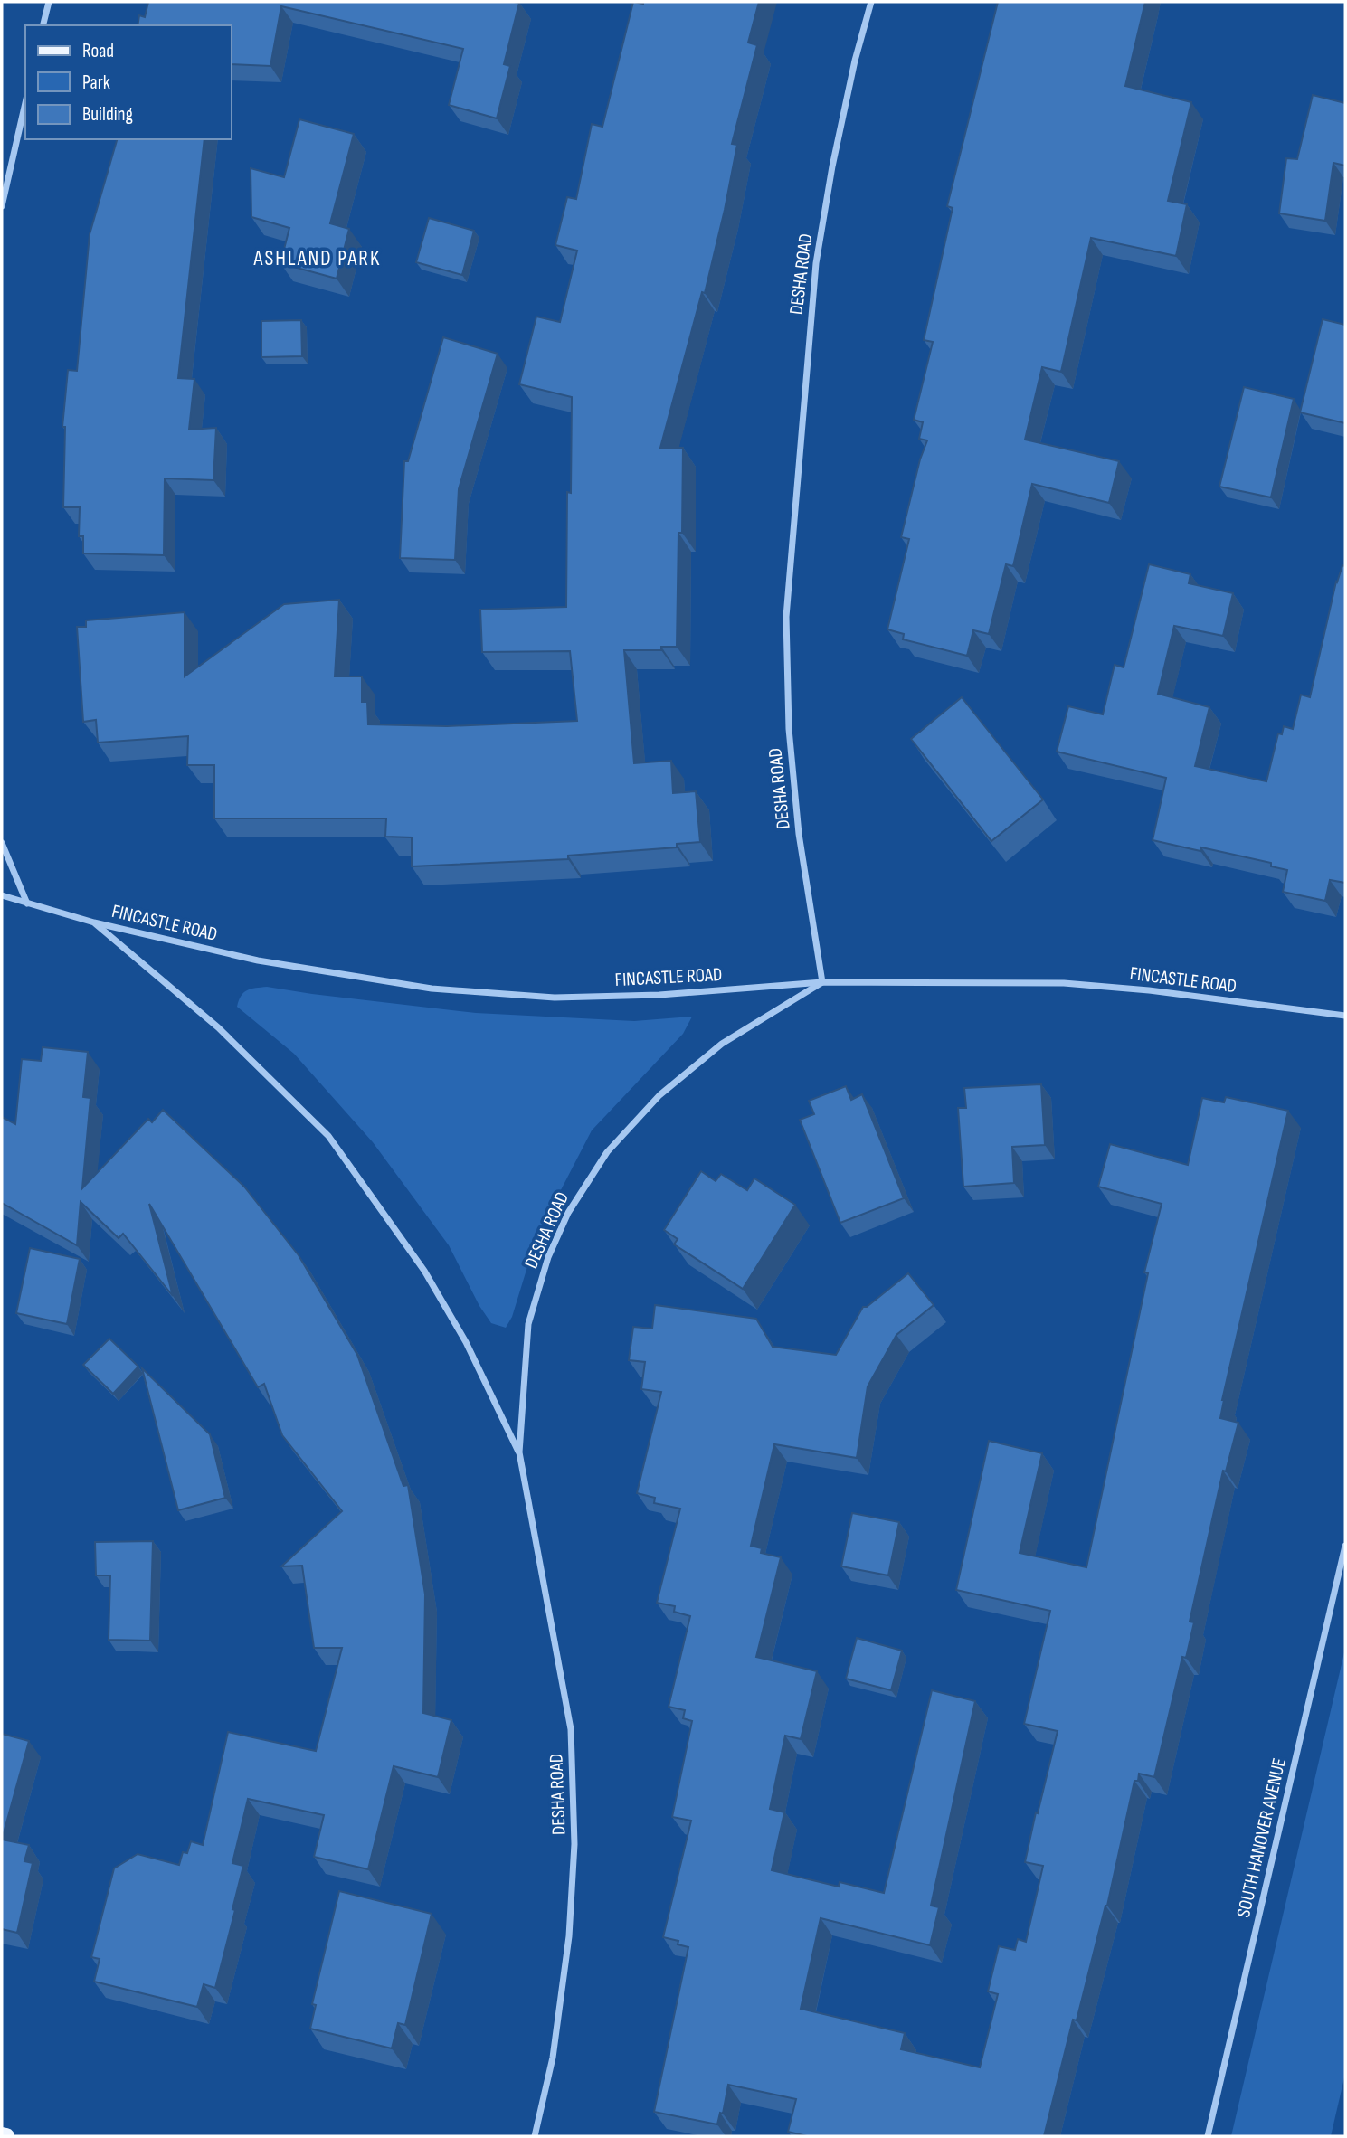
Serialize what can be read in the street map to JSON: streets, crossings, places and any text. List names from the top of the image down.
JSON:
{
  "streets": {
    "street": ["DESHA ROAD", "FINCASTLE ROAD", "SOUTH HANOVER AVENUE"]
  },
  "crossings": [
    ["DESHA ROAD", "FINCASTLE ROAD"]
  ],
  "districts": ["ASHLAND PARK"],
  "legend": ["Road", "Park", "Building"]
}
